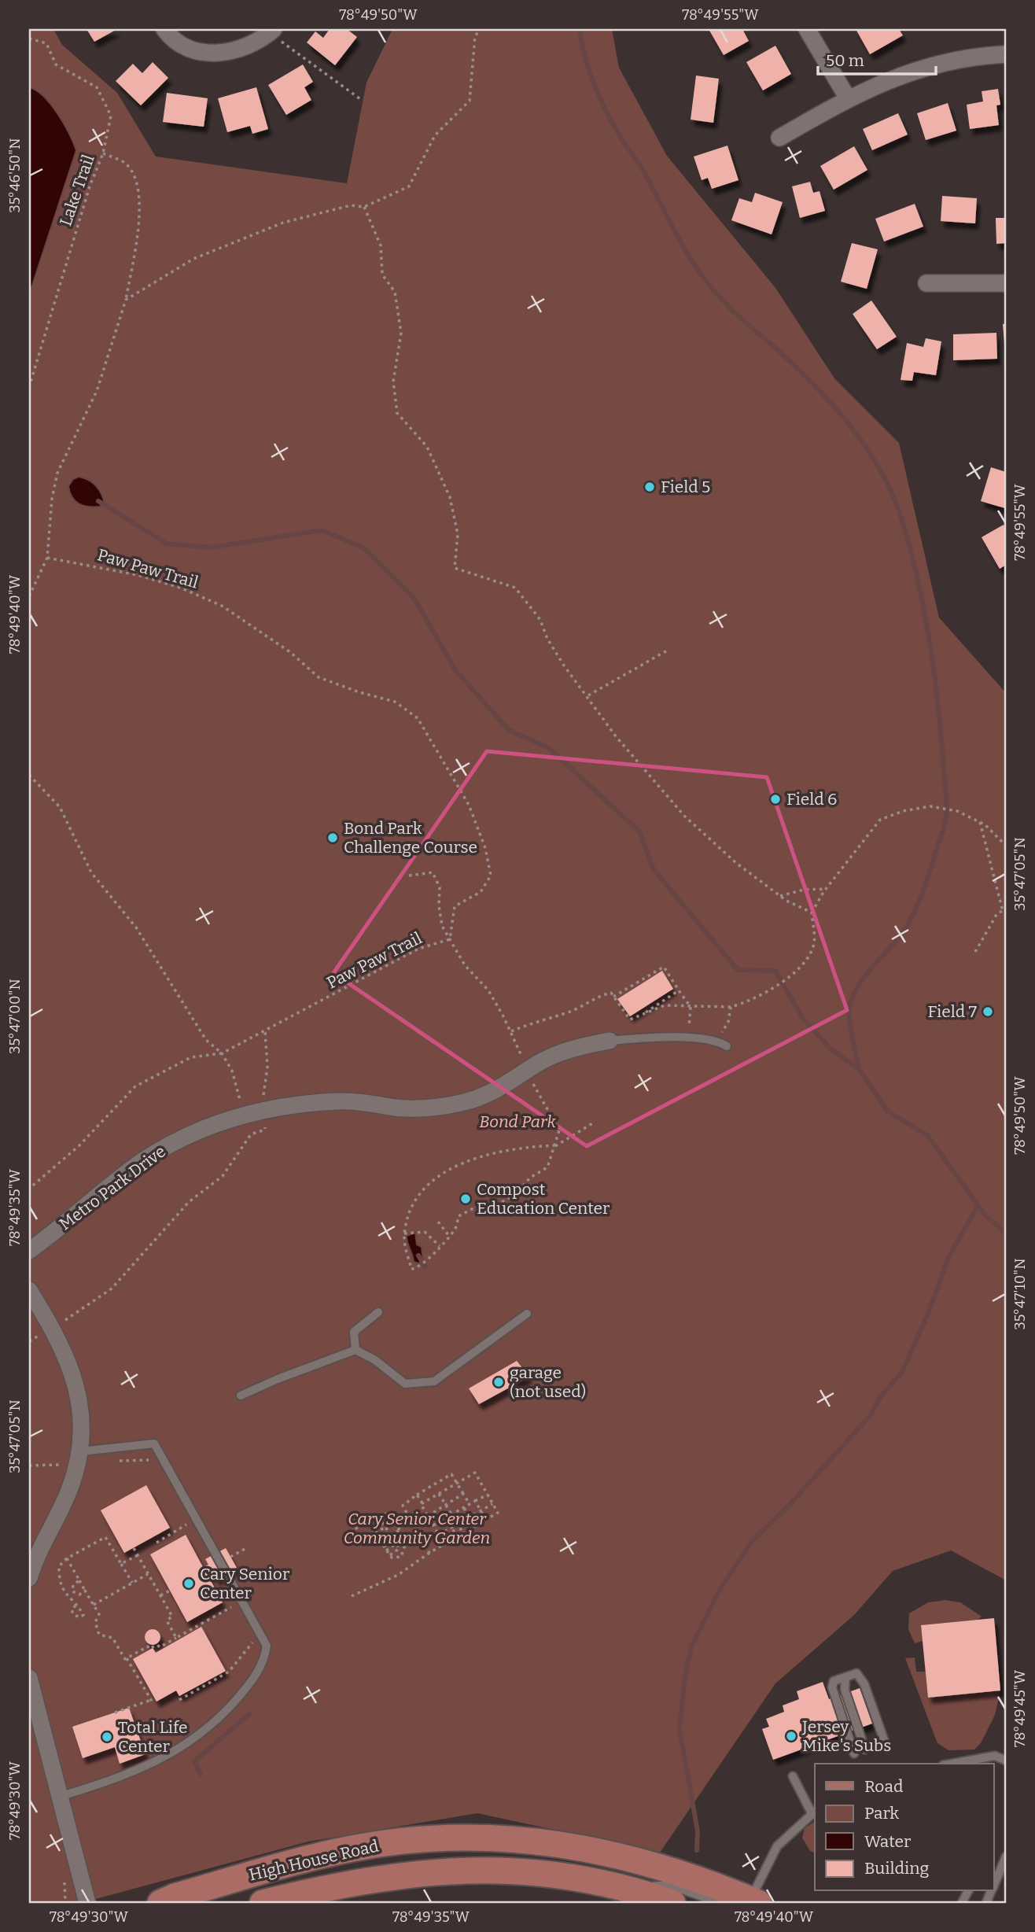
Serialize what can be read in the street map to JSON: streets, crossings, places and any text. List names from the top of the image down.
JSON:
{
  "streets": {
    "main road": ["High House Road"],
    "street": ["Metro Park Drive"],
    "path": ["Lake Trail", "Paw Paw Trail"]
  },
  "parks": ["Bond Park", "Cary Senior Center Community Garden"],
  "places": [
    "Field 5",
    "Field 6",
    "Bond Park Challenge Course",
    "Field 7",
    "Compost Education Center",
    "garage (not used)",
    "Cary Senior Center",
    "Jersey Mike's Subs",
    "Total Life Center"
  ],
  "legend": [
    "Road",
    "Park",
    "Water",
    "Building"
  ],
  "scale_bar": "50 m",
  "coordinates": [
    "78°49'50\"W",
    "78°49'55\"W",
    "35°46'50\"N",
    "78°49'40\"W",
    "35°47'05\"N",
    "35°47'00\"N",
    "78°49'35\"W",
    "35°47'10\"N",
    "78°49'45\"W",
    "78°49'30\"W"
  ]
}
